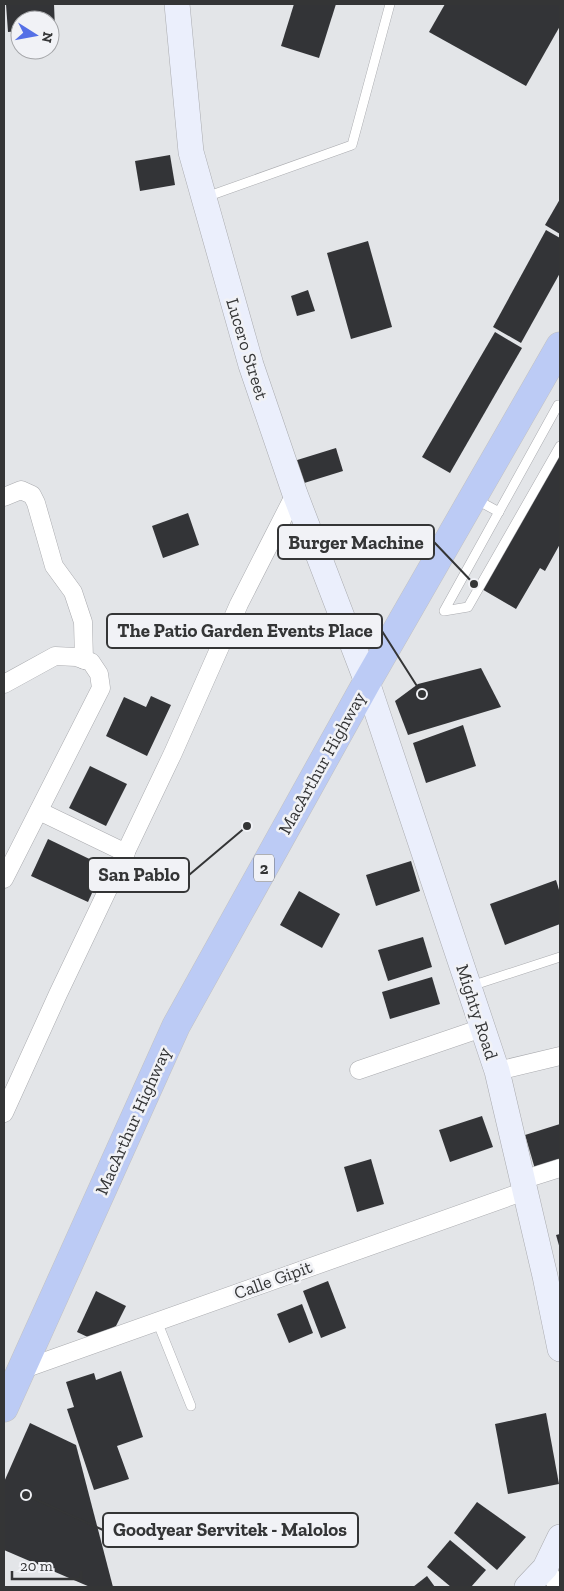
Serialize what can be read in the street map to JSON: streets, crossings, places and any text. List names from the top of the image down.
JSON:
{
  "streets": {
    "highway": ["MacArthur Highway", "2"],
    "street": ["Lucero Street", "Mighty Road", "Calle Gipit"]
  },
  "crossings": [
    ["Lucero Street", "MacArthur Highway"],
    ["Lucero Street", "Mighty Road"],
    ["MacArthur Highway", "Mighty Road"],
    ["MacArthur Highway", "Calle Gipit"],
    ["Mighty Road", "Calle Gipit"]
  ],
  "places": [
    "Burger Machine",
    "The Patio Garden Events Place",
    "San Pablo",
    "Goodyear Servitek - Malolos"
  ],
  "scale_bar": "20 m",
  "north": "right"
}
